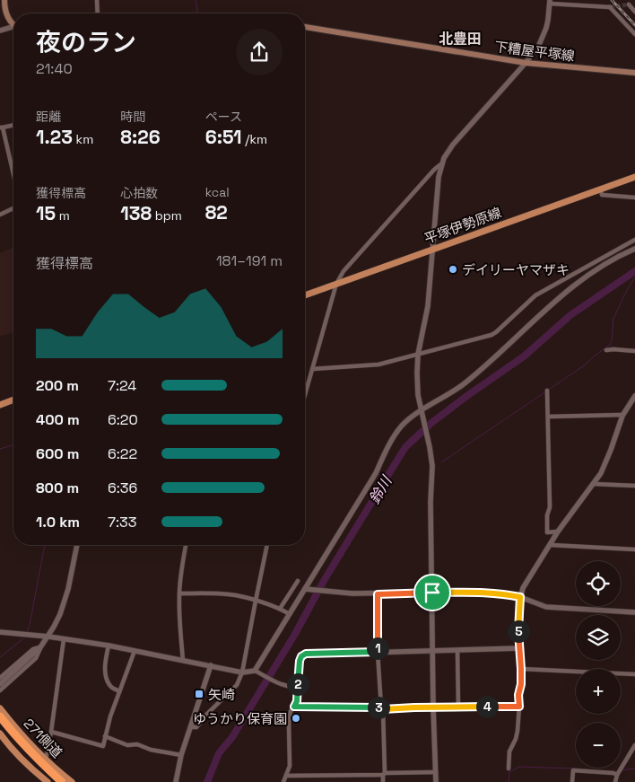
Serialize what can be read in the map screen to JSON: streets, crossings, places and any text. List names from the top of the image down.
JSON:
{
  "streets": {
    "main road": ["下糟屋平塚線", "平塚伊勢原線", "271側道"]
  },
  "districts": ["北豊田"],
  "water": ["鈴川"],
  "places": {
    "other": ["デイリーヤマザキ", "ゆうかり保育園"],
    "transit": ["矢崎"]
  },
  "page": {
    "heading": ["夜のラン", "21:40"],
    "stats": [
      ["距離", "1.23 km"],
      ["時間", "8:26"],
      ["ペース", "6:51 /km"],
      ["獲得標高", "15 m"],
      ["心拍数", "138 bpm"],
      ["kcal", "82"]
    ],
    "chart": ["獲得標高", "181–191 m"],
    "list": [
      {
        "name": "200 m",
        "note": "7:24"
      },
      {
        "name": "400 m",
        "note": "6:20"
      },
      {
        "name": "600 m",
        "note": "6:22"
      },
      {
        "name": "800 m",
        "note": "6:36"
      },
      {
        "name": "1.0 km",
        "note": "7:33"
      }
    ],
    "map_buttons": ["+", "−"],
    "pins": [
      "5",
      "1",
      "2",
      "4",
      "3"
    ]
  }
}
